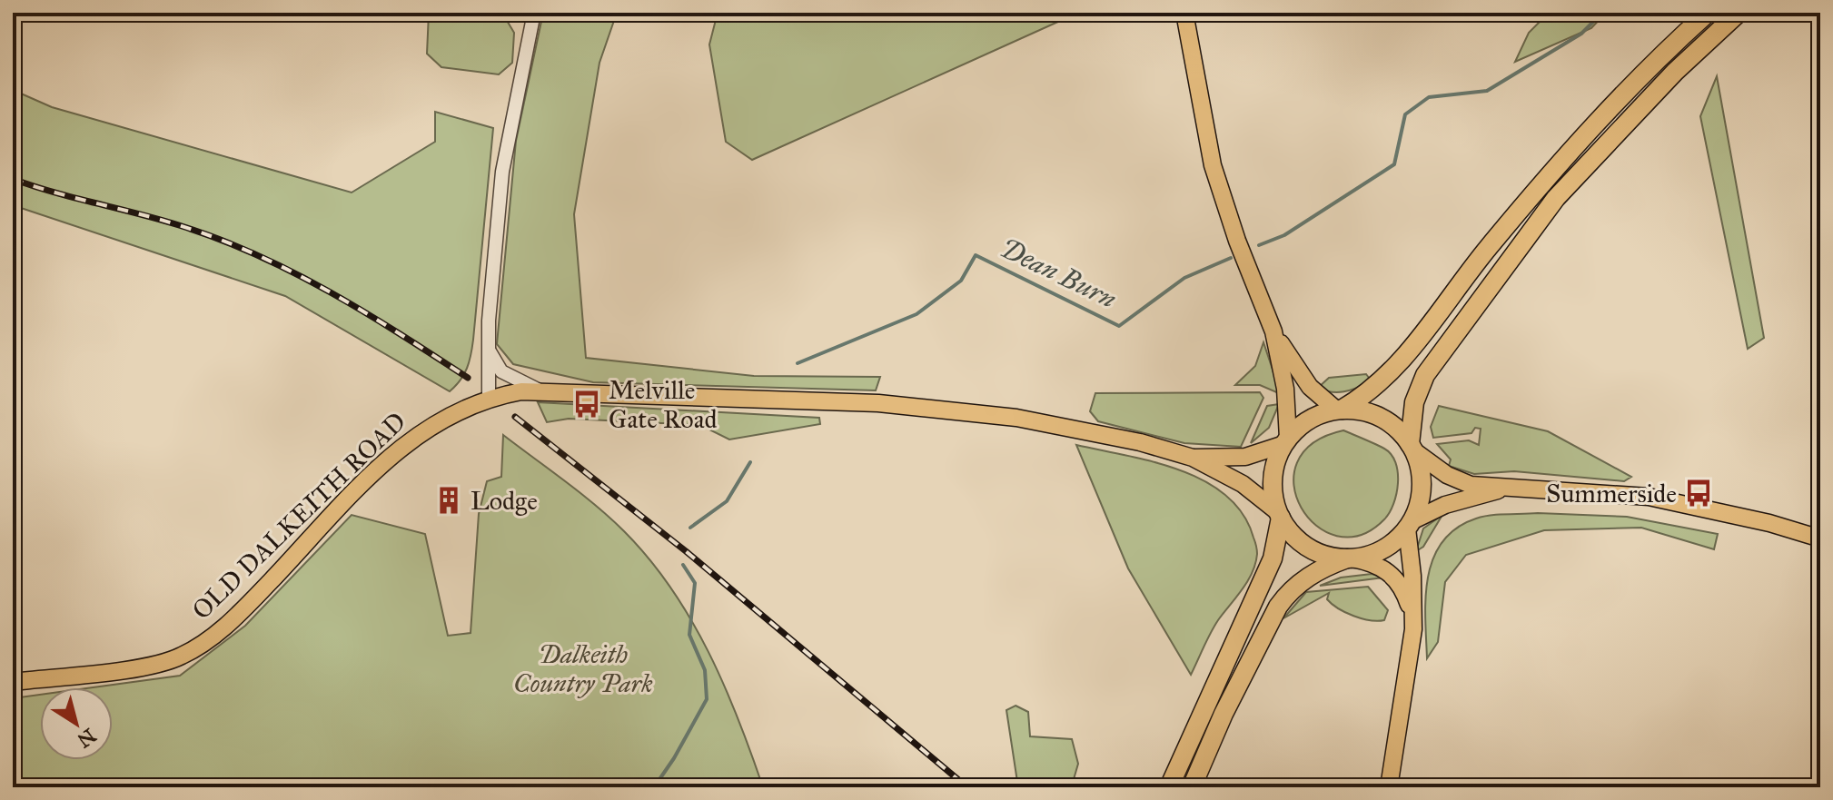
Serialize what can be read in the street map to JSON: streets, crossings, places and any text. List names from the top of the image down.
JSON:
{
  "streets": {
    "main road": ["OLD DALKEITH ROAD"]
  },
  "water": ["Dean Burn"],
  "parks": ["Dalkeith Country Park"],
  "places": {
    "bus stop": ["Melville Gate Road", "Summerside"],
    "building": ["Lodge"]
  },
  "north": "bottom right"
}
